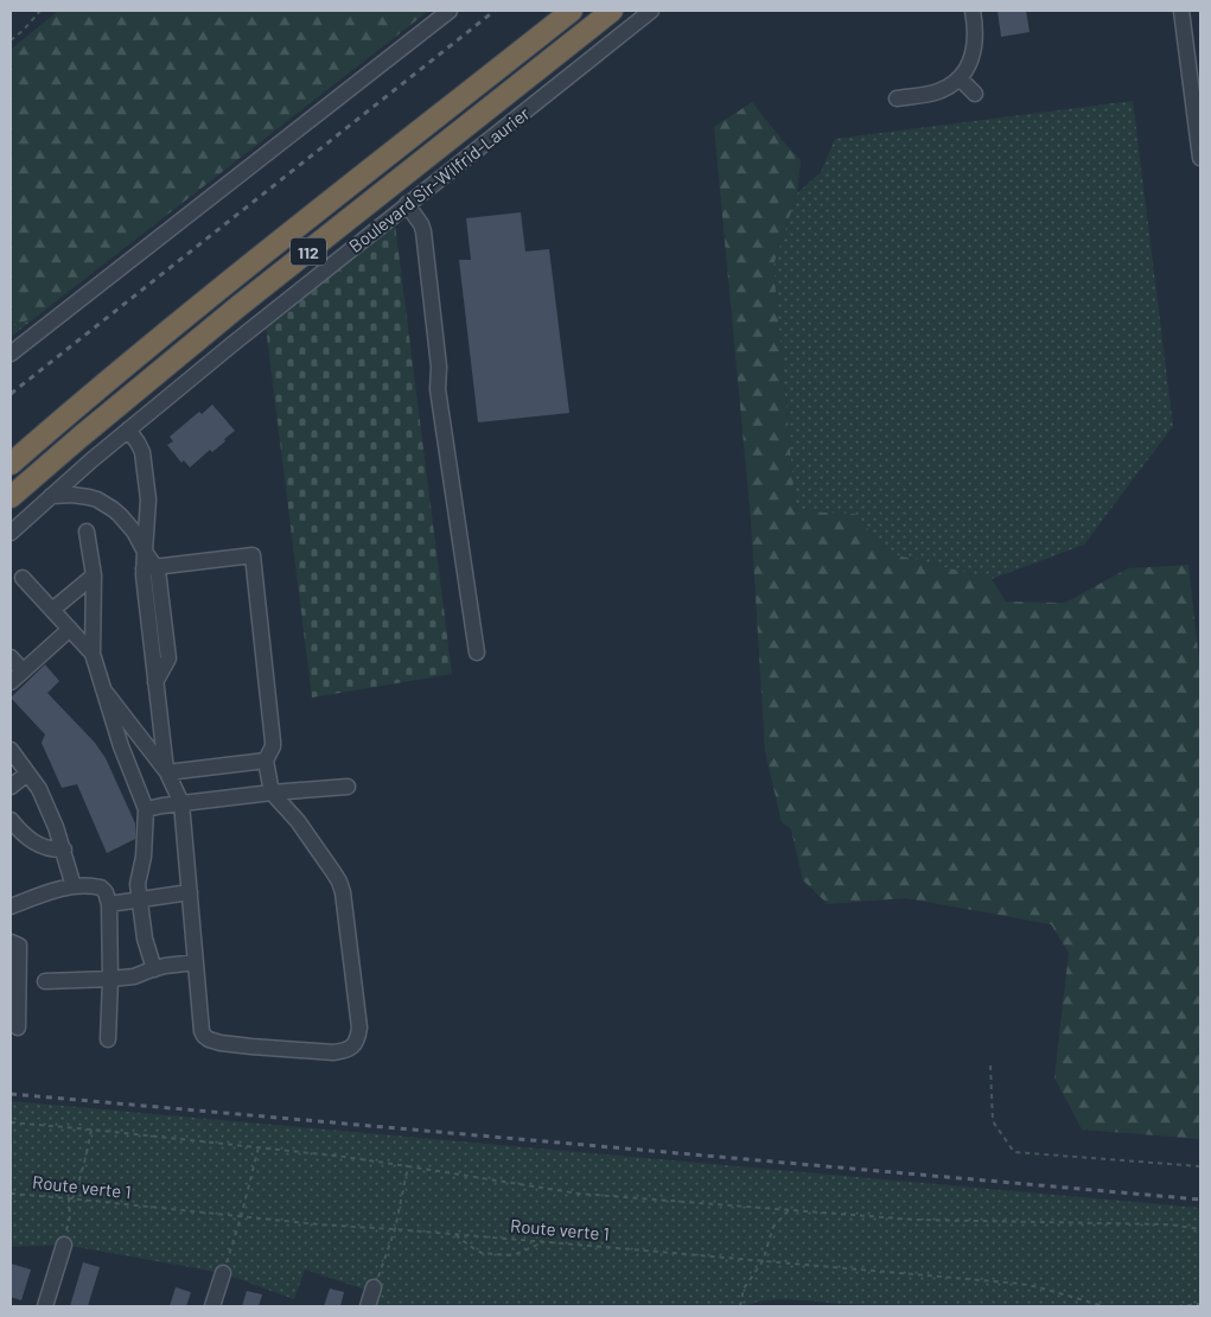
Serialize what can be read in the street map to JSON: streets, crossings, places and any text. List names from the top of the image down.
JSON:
{
  "streets": {
    "highway": ["Boulevard Sir-Wilfrid-Laurier", "112"],
    "path": ["Route verte 1"]
  }
}
